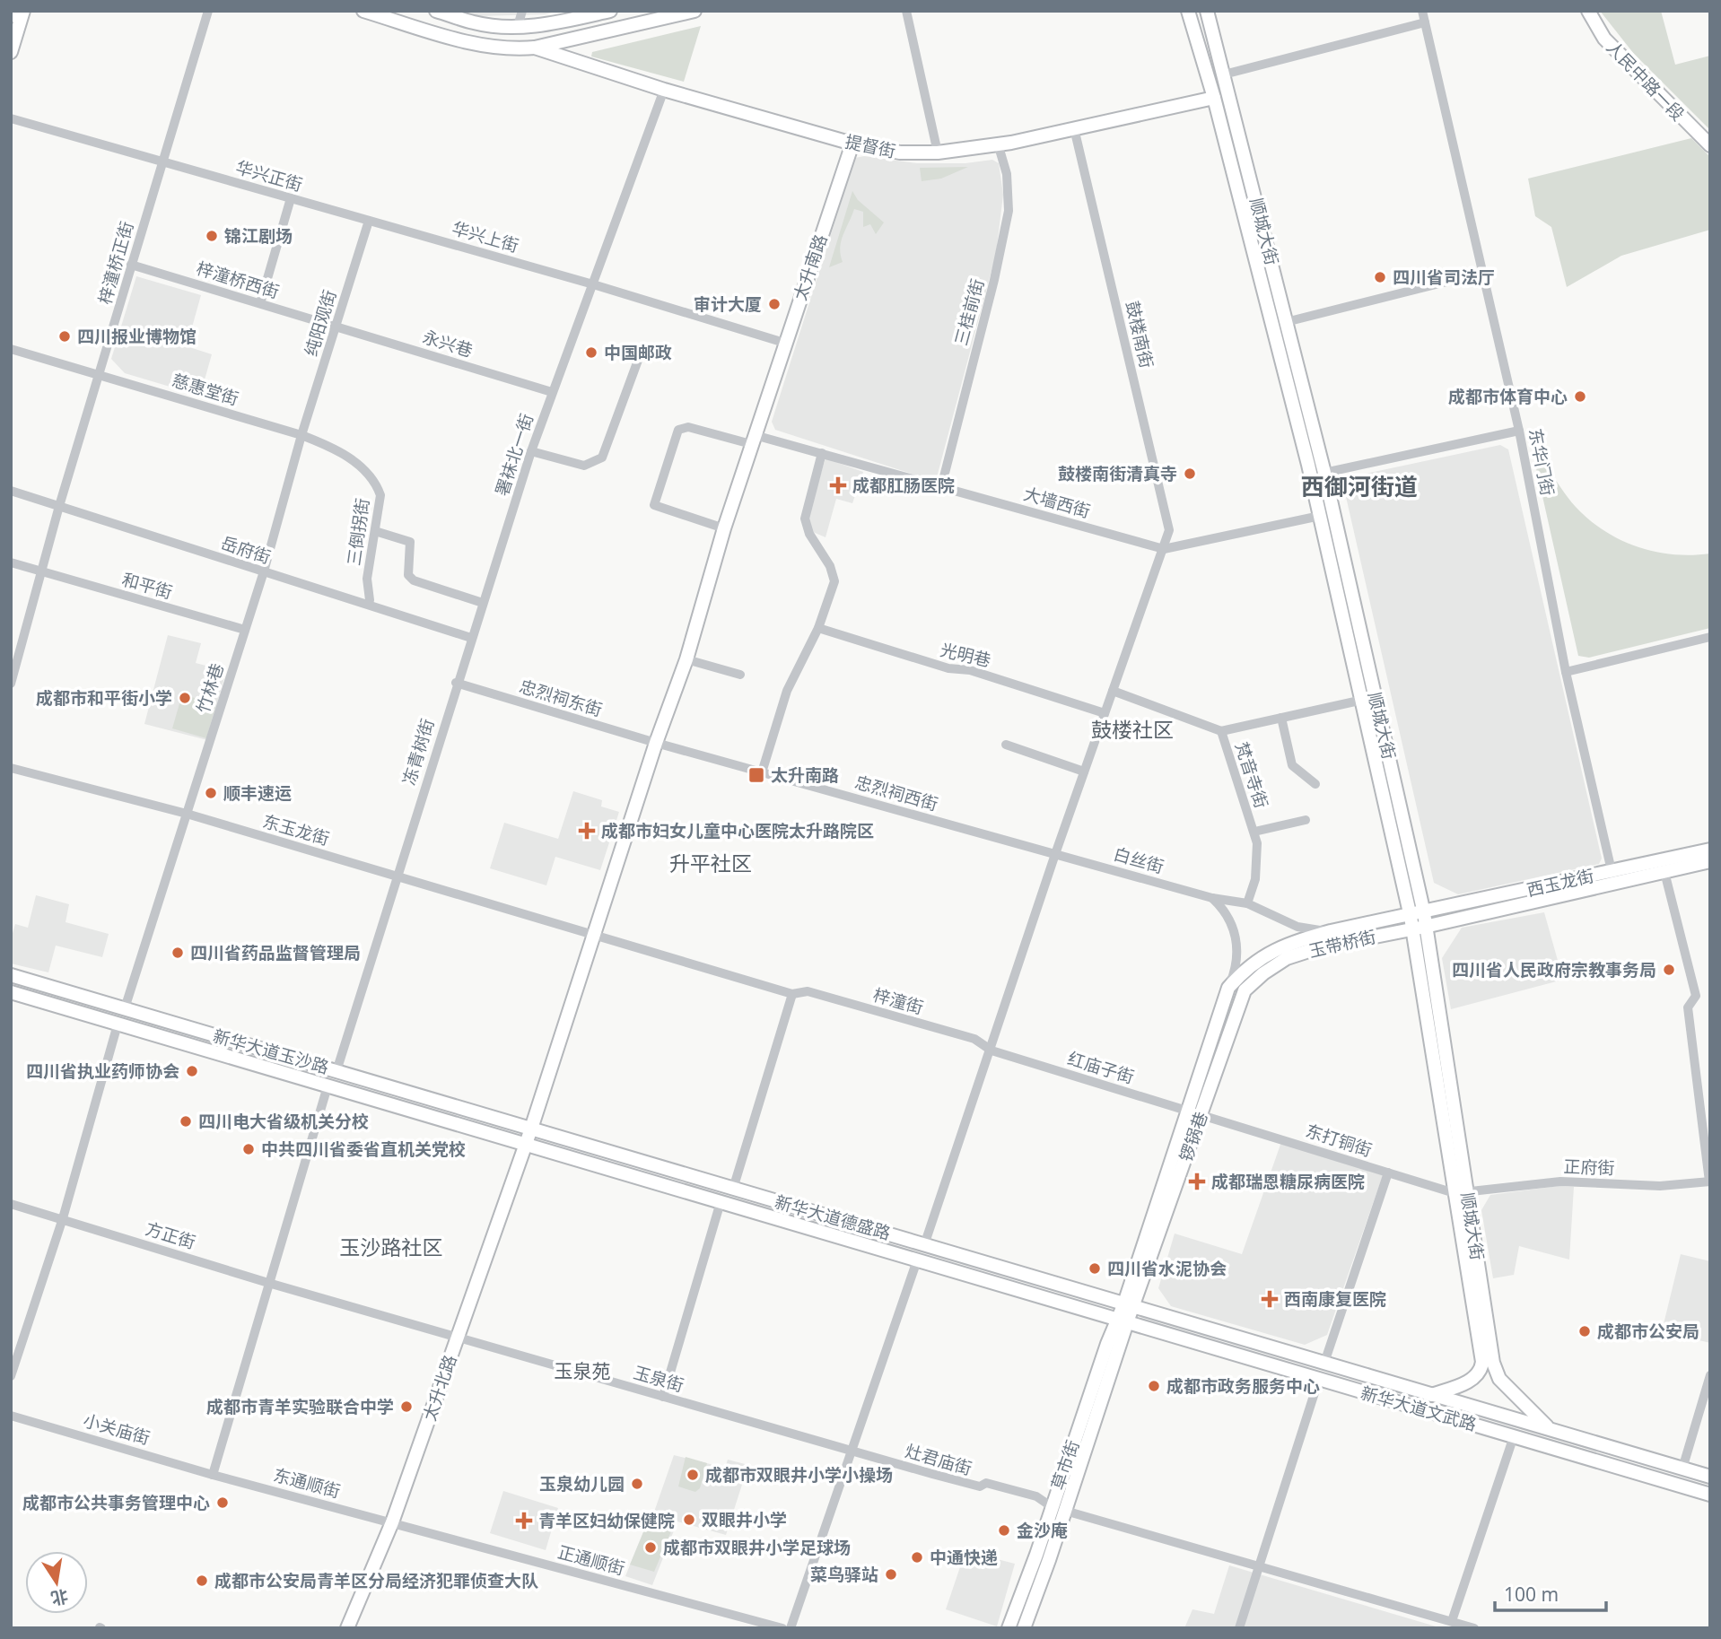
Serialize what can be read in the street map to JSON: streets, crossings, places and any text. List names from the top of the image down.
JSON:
{
  "streets": {
    "main road": [
      "人民中路一段",
      "提督街",
      "顺城大街",
      "太升南路",
      "西玉龙街",
      "玉带桥街",
      "新华大道玉沙路",
      "锣锅巷",
      "新华大道德盛路",
      "太升北路",
      "新华大道文武路",
      "草市街"
    ],
    "street": [
      "华兴正街",
      "华兴上街",
      "梓潼桥正街",
      "梓潼桥西街",
      "三桂前街",
      "纯阳观街",
      "鼓楼南街",
      "永兴巷",
      "慈惠堂街",
      "署袜北一街",
      "东华门街",
      "大墙西街",
      "三倒拐街",
      "岳府街",
      "和平街",
      "光明巷",
      "竹林巷",
      "忠烈祠东街",
      "冻青树街",
      "梵音寺街",
      "忠烈祠西街",
      "东玉龙街",
      "白丝街",
      "梓潼街",
      "红庙子街",
      "东打铜街",
      "正府街",
      "方正街",
      "玉泉街",
      "小关庙街",
      "灶君庙街",
      "东通顺街",
      "正通顺街"
    ]
  },
  "crossings": [
    ["提督街", "顺城大街"],
    ["提督街", "太升南路"],
    ["提督街", "三桂前街"],
    ["提督街", "鼓楼南街"],
    ["提督街", "署袜北一街"],
    ["华兴正街", "华兴上街"],
    ["华兴正街", "梓潼桥正街"],
    ["华兴正街", "纯阳观街"],
    ["顺城大街", "西玉龙街"],
    ["顺城大街", "玉带桥街"],
    ["顺城大街", "东打铜街"],
    ["顺城大街", "正府街"],
    ["顺城大街", "新华大道文武路"],
    ["华兴上街", "太升南路"],
    ["华兴上街", "纯阳观街"],
    ["华兴上街", "署袜北一街"],
    ["梓潼桥正街", "梓潼桥西街"],
    ["梓潼桥正街", "慈惠堂街"],
    ["梓潼桥正街", "岳府街"],
    ["梓潼桥正街", "和平街"],
    ["太升南路", "大墙西街"],
    ["太升南路", "忠烈祠东街"],
    ["太升南路", "忠烈祠西街"],
    ["太升南路", "东玉龙街"],
    ["太升南路", "梓潼街"],
    ["太升南路", "新华大道玉沙路"],
    ["太升南路", "新华大道德盛路"],
    ["太升南路", "太升北路"],
    ["梓潼桥西街", "纯阳观街"],
    ["梓潼桥西街", "永兴巷"],
    ["三桂前街", "大墙西街"],
    ["纯阳观街", "永兴巷"],
    ["纯阳观街", "慈惠堂街"],
    ["纯阳观街", "三倒拐街"],
    ["纯阳观街", "岳府街"],
    ["纯阳观街", "竹林巷"],
    ["鼓楼南街", "大墙西街"],
    ["鼓楼南街", "光明巷"],
    ["鼓楼南街", "梵音寺街"],
    ["鼓楼南街", "忠烈祠西街"],
    ["鼓楼南街", "白丝街"],
    ["鼓楼南街", "梓潼街"],
    ["鼓楼南街", "红庙子街"],
    ["鼓楼南街", "新华大道德盛路"],
    ["永兴巷", "署袜北一街"],
    ["慈惠堂街", "三倒拐街"],
    ["署袜北一街", "岳府街"],
    ["署袜北一街", "冻青树街"],
    ["东华门街", "西玉龙街"],
    ["岳府街", "竹林巷"],
    ["岳府街", "冻青树街"],
    ["和平街", "竹林巷"],
    ["竹林巷", "东玉龙街"],
    ["竹林巷", "新华大道玉沙路"],
    ["忠烈祠东街", "冻青树街"],
    ["忠烈祠东街", "忠烈祠西街"],
    ["冻青树街", "东玉龙街"],
    ["冻青树街", "新华大道玉沙路"],
    ["梵音寺街", "白丝街"],
    ["忠烈祠西街", "白丝街"],
    ["东玉龙街", "梓潼街"],
    ["西玉龙街", "玉带桥街"],
    ["玉带桥街", "锣锅巷"],
    ["梓潼街", "红庙子街"],
    ["新华大道玉沙路", "新华大道德盛路"],
    ["新华大道玉沙路", "太升北路"],
    ["红庙子街", "锣锅巷"],
    ["红庙子街", "东打铜街"],
    ["锣锅巷", "东打铜街"],
    ["锣锅巷", "新华大道德盛路"],
    ["锣锅巷", "新华大道文武路"],
    ["锣锅巷", "草市街"],
    ["东打铜街", "正府街"],
    ["新华大道德盛路", "太升北路"],
    ["新华大道德盛路", "新华大道文武路"],
    ["新华大道德盛路", "草市街"],
    ["方正街", "玉泉街"],
    ["方正街", "太升北路"],
    ["玉泉街", "太升北路"],
    ["玉泉街", "灶君庙街"],
    ["太升北路", "东通顺街"],
    ["太升北路", "正通顺街"],
    ["新华大道文武路", "草市街"],
    ["小关庙街", "东通顺街"],
    ["灶君庙街", "草市街"],
    ["东通顺街", "正通顺街"]
  ],
  "districts": [
    "西御河街道",
    "鼓楼社区",
    "升平社区",
    "玉沙路社区",
    "玉泉苑"
  ],
  "places": {
    "other": [
      "锦江剧场",
      "四川省司法厅",
      "审计大厦",
      "四川报业博物馆",
      "中国邮政",
      "成都市体育中心",
      "鼓楼南街清真寺",
      "成都市和平街小学",
      "顺丰速运",
      "四川省药品监督管理局",
      "四川省人民政府宗教事务局",
      "四川省执业药师协会",
      "四川电大省级机关分校",
      "中共四川省委省直机关党校",
      "四川省水泥协会",
      "成都市公安局",
      "成都市政务服务中心",
      "成都市青羊实验联合中学",
      "成都市双眼井小学小操场",
      "玉泉幼儿园",
      "成都市公共事务管理中心",
      "双眼井小学",
      "金沙庵",
      "成都市双眼井小学足球场",
      "中通快递",
      "菜鸟驿站",
      "成都市公安局青羊区分局经济犯罪侦查大队"
    ],
    "health": [
      "成都肛肠医院",
      "成都市妇女儿童中心医院太升路院区",
      "成都瑞恩糖尿病医院",
      "西南康复医院",
      "青羊区妇幼保健院"
    ],
    "transit": ["太升南路"]
  },
  "scale_bar": "100 m",
  "north": "bottom"
}
